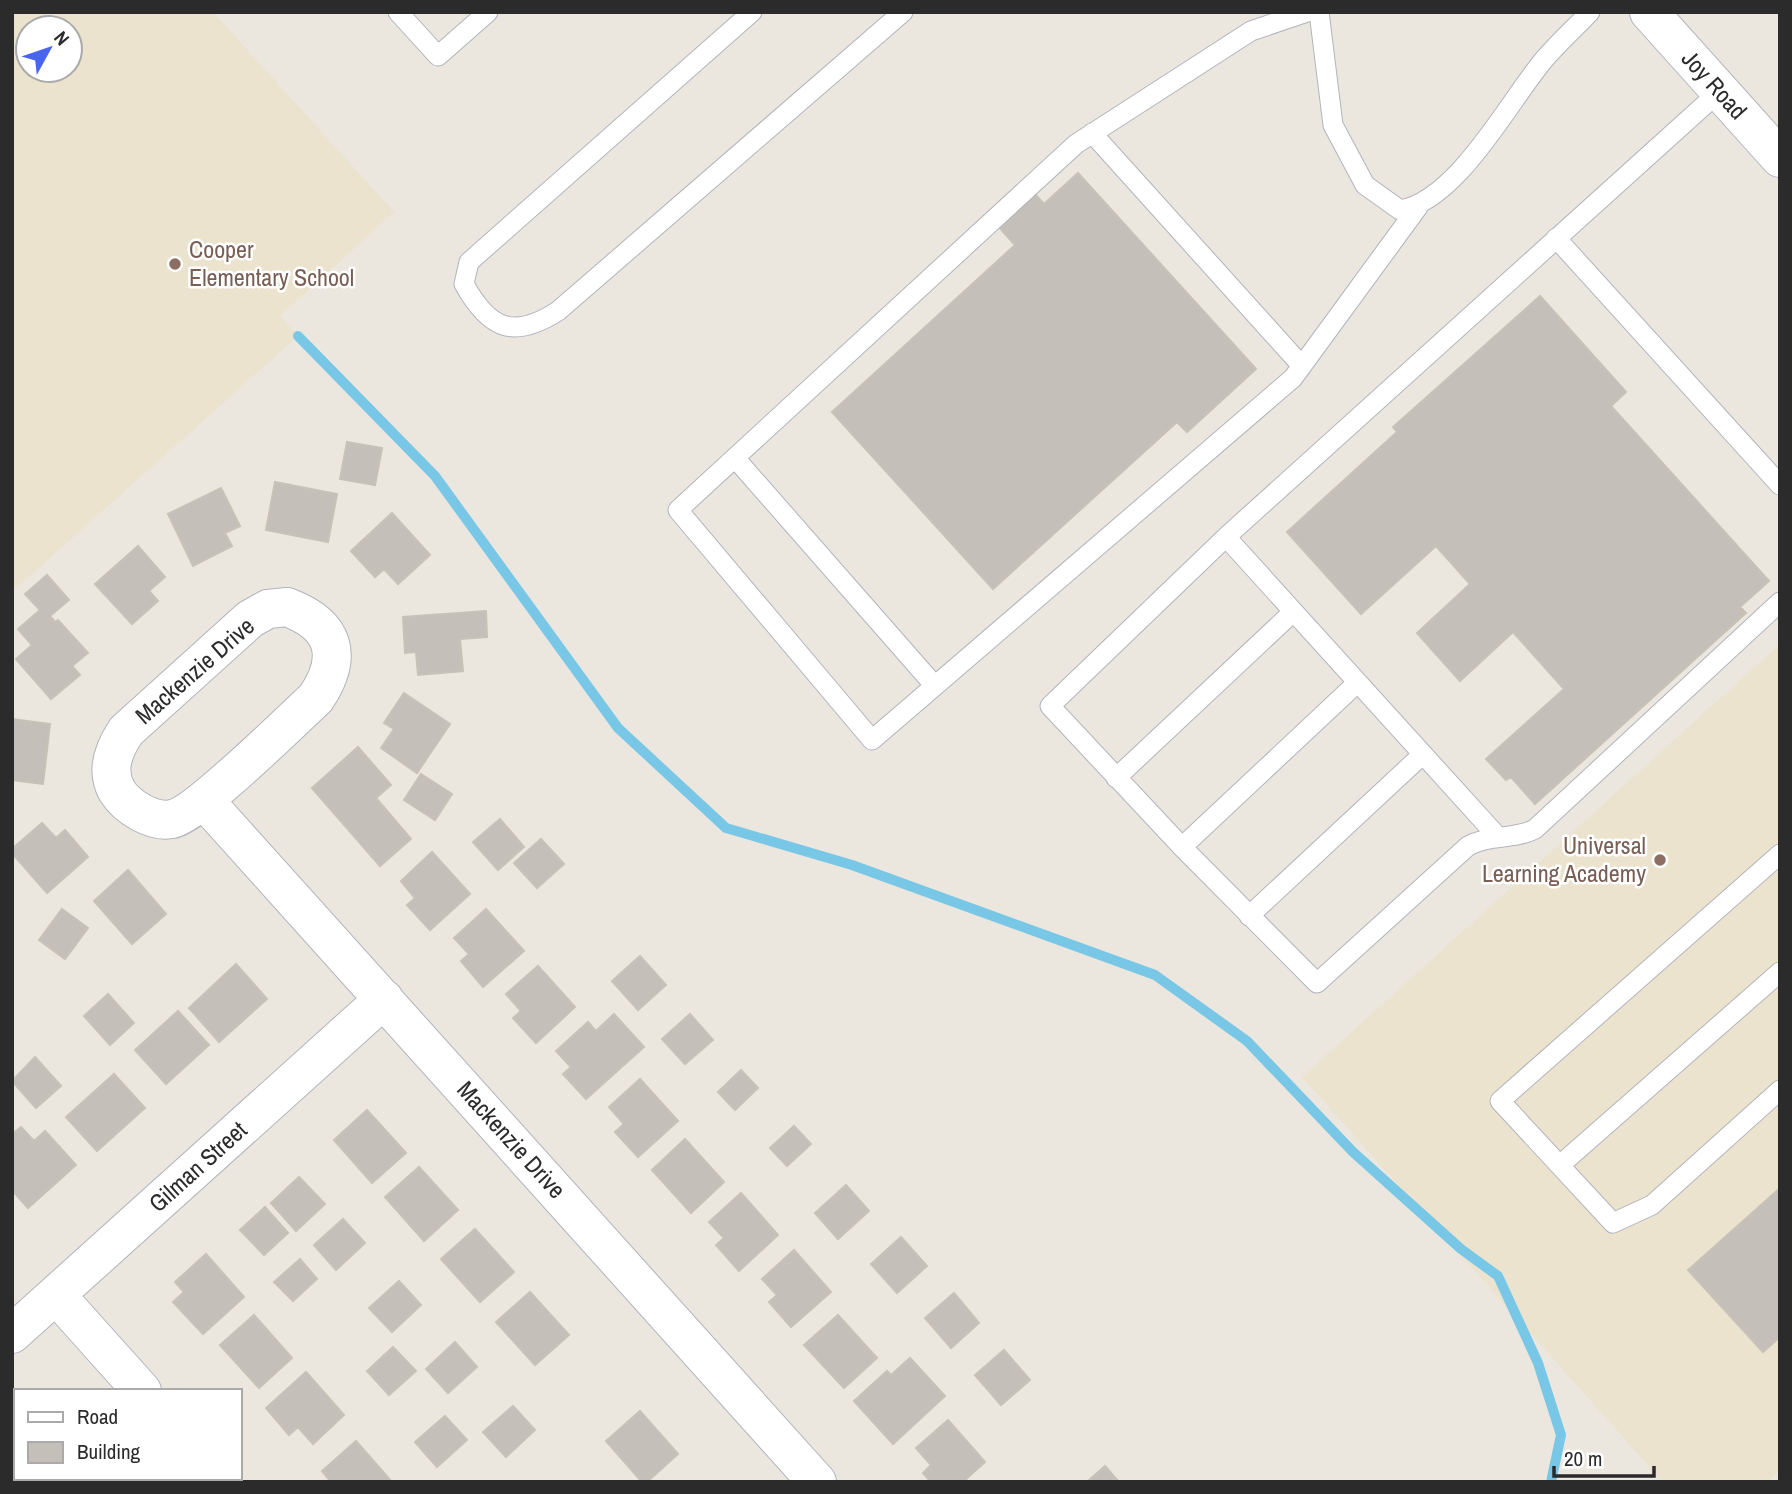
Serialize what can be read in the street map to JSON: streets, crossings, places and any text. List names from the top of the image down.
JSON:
{
  "streets": {
    "street": ["Joy Road", "Mackenzie Drive", "Gilman Street"]
  },
  "crossings": [
    ["Mackenzie Drive", "Gilman Street"]
  ],
  "places": ["Cooper Elementary School", "Universal Learning Academy"],
  "legend": ["Road", "Building"],
  "scale_bar": "20 m",
  "north": "top right"
}
